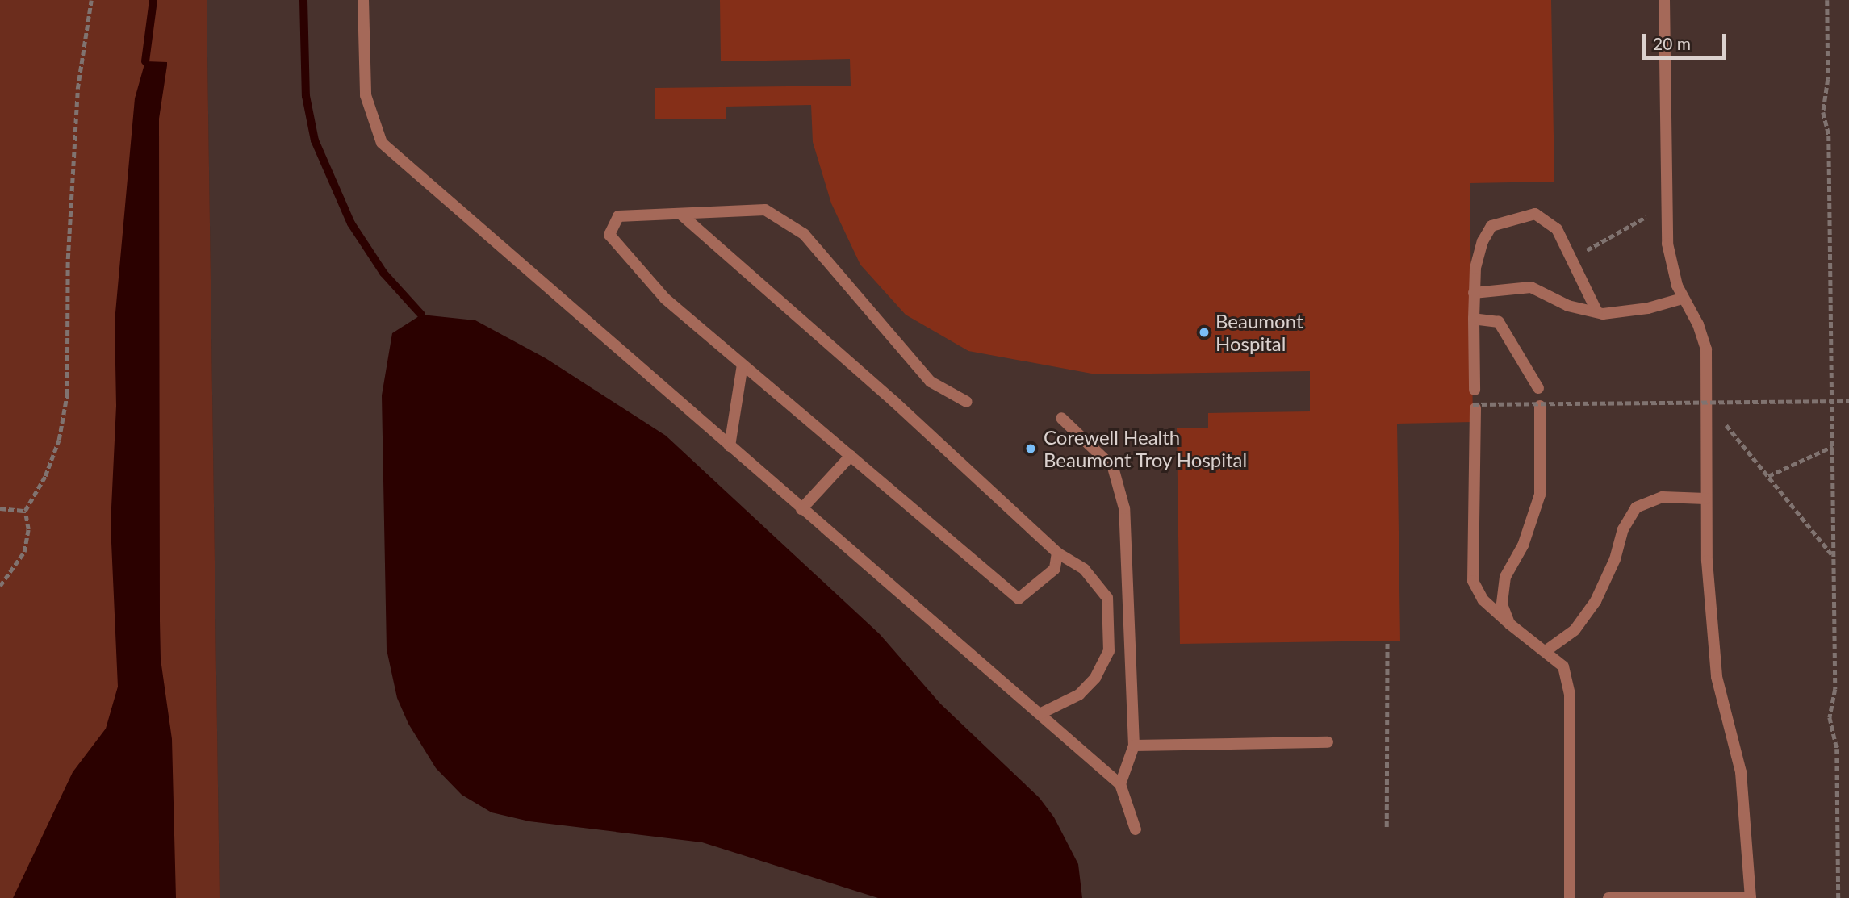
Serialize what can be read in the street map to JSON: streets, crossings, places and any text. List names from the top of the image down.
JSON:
{
  "places": ["Beaumont Hospital", "Corewell Health Beaumont Troy Hospital"],
  "scale_bar": "20 m"
}
